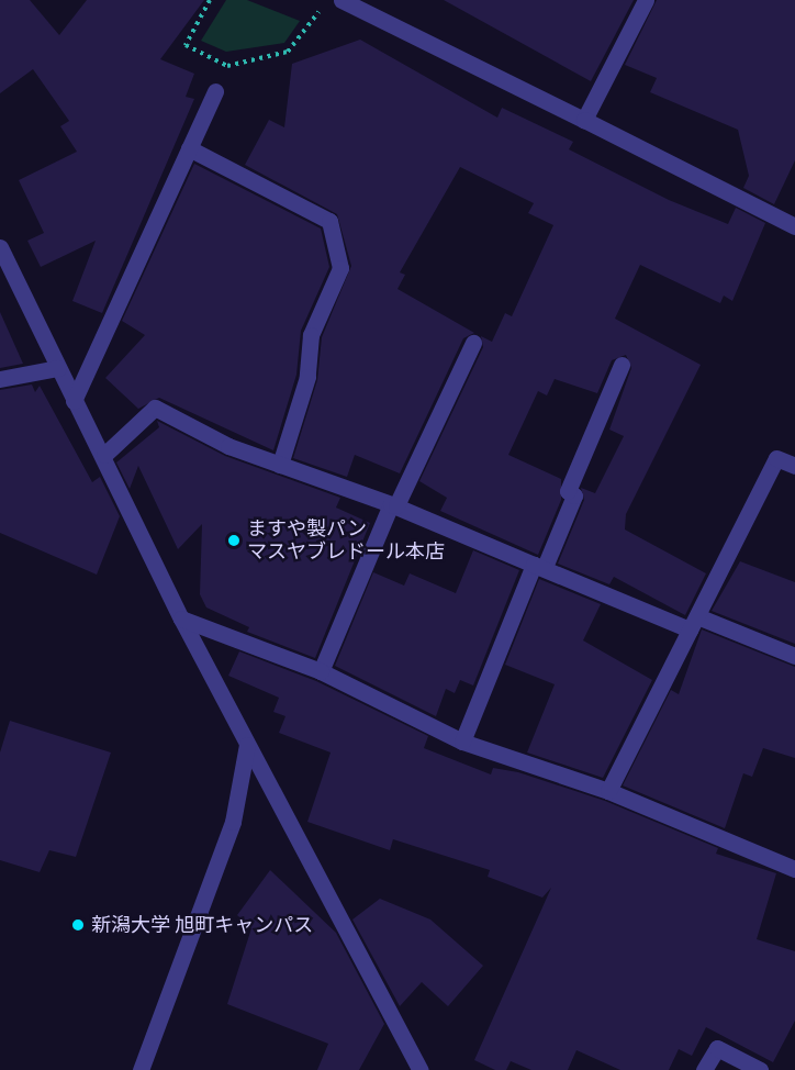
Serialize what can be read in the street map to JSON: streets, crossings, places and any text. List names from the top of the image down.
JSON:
{
  "places": ["ますや製パン マスヤブレドール本店", "新潟大学 旭町キャンパス"]
}
